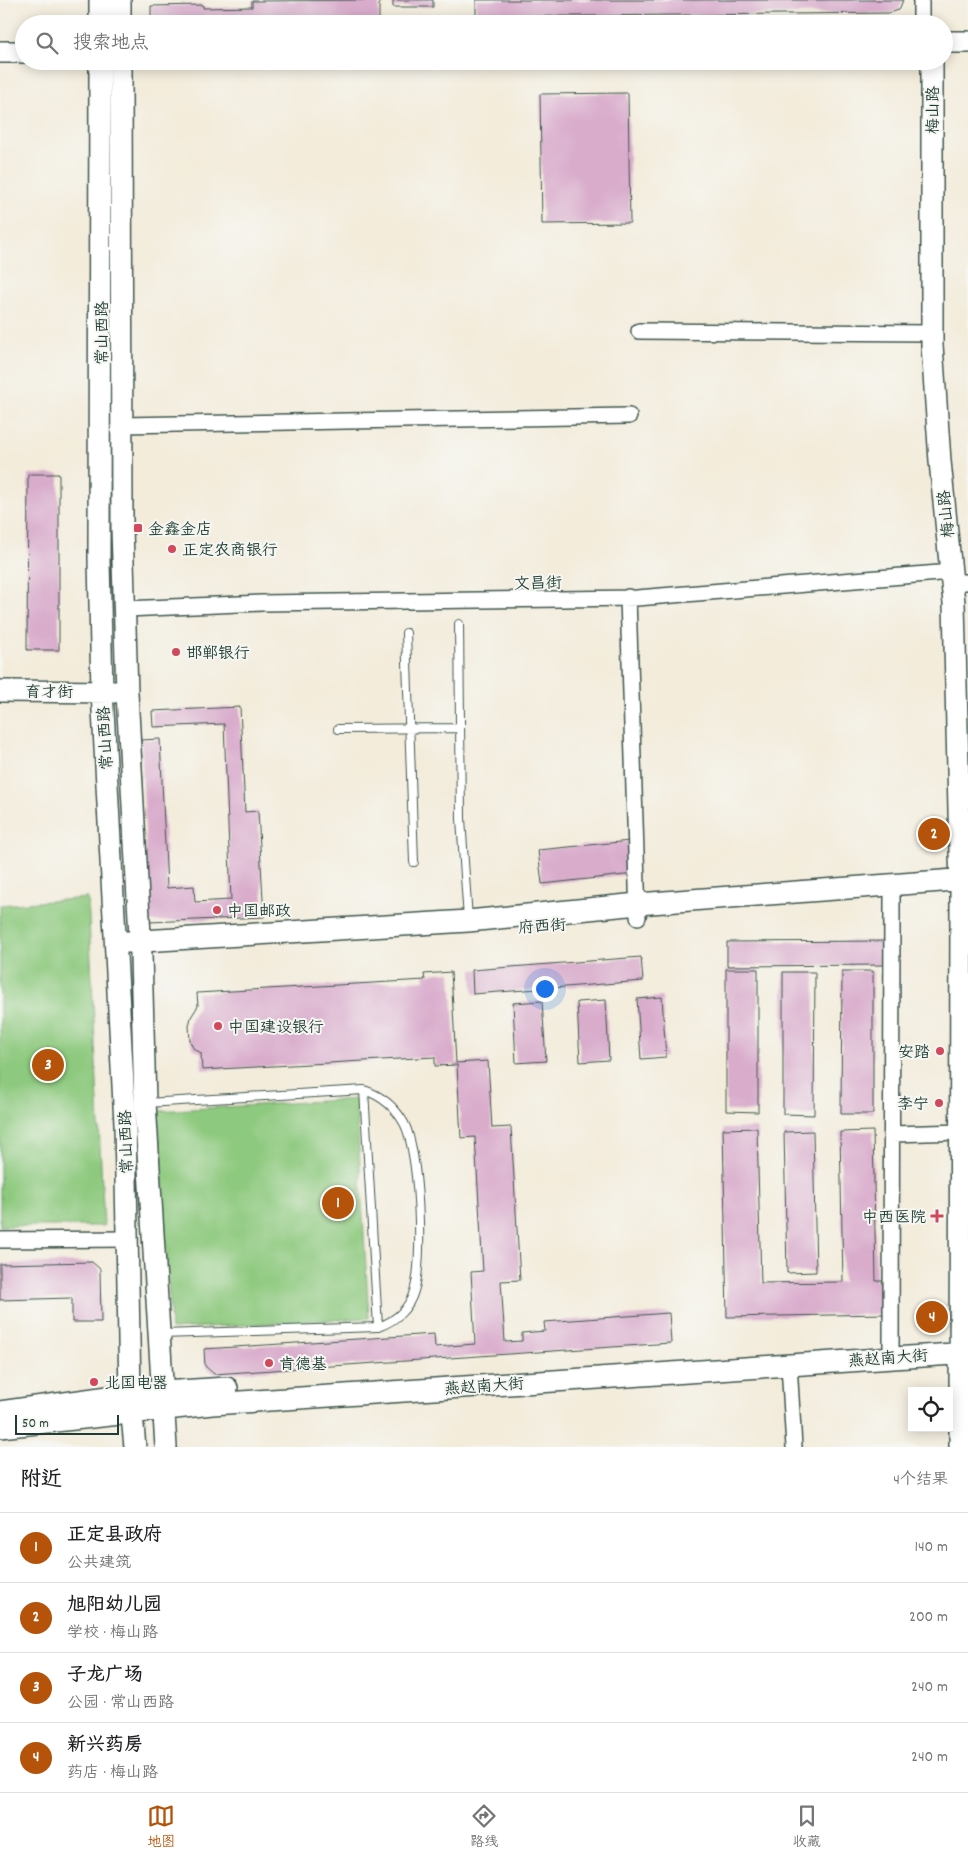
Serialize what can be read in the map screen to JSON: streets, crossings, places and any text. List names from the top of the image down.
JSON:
{
  "streets": {
    "main road": [
      "梅山路",
      "常山西路",
      "育才街",
      "府西街",
      "燕赵南大街"
    ],
    "street": ["文昌街"]
  },
  "crossings": [
    ["梅山路", "文昌街"],
    ["梅山路", "府西街"],
    ["常山西路", "文昌街"],
    ["常山西路", "育才街"],
    ["常山西路", "府西街"],
    ["常山西路", "燕赵南大街"]
  ],
  "places": {
    "transit": ["金鑫金店"],
    "other": [
      "正定农商银行",
      "邯郸银行",
      "中国邮政",
      "中国建设银行",
      "安踏",
      "李宁",
      "肯德基",
      "北国电器"
    ],
    "health": ["中西医院"]
  },
  "scale_bar": "50 m",
  "page": {
    "search": "搜索地点",
    "pins": [
      "2",
      "3",
      "1",
      "4"
    ],
    "scale": "50 m",
    "heading": ["附近", "4个结果"],
    "list": [
      {
        "mark": "1",
        "name": "正定县政府",
        "note": "公共建筑",
        "value": "140 m"
      },
      {
        "mark": "2",
        "name": "旭阳幼儿园",
        "note": "学校 · 梅山路",
        "value": "200 m"
      },
      {
        "mark": "3",
        "name": "子龙广场",
        "note": "公园 · 常山西路",
        "value": "240 m"
      },
      {
        "mark": "4",
        "name": "新兴药房",
        "note": "药店 · 梅山路",
        "value": "240 m"
      }
    ],
    "nav": ["地图", "路线", "收藏"]
  }
}
